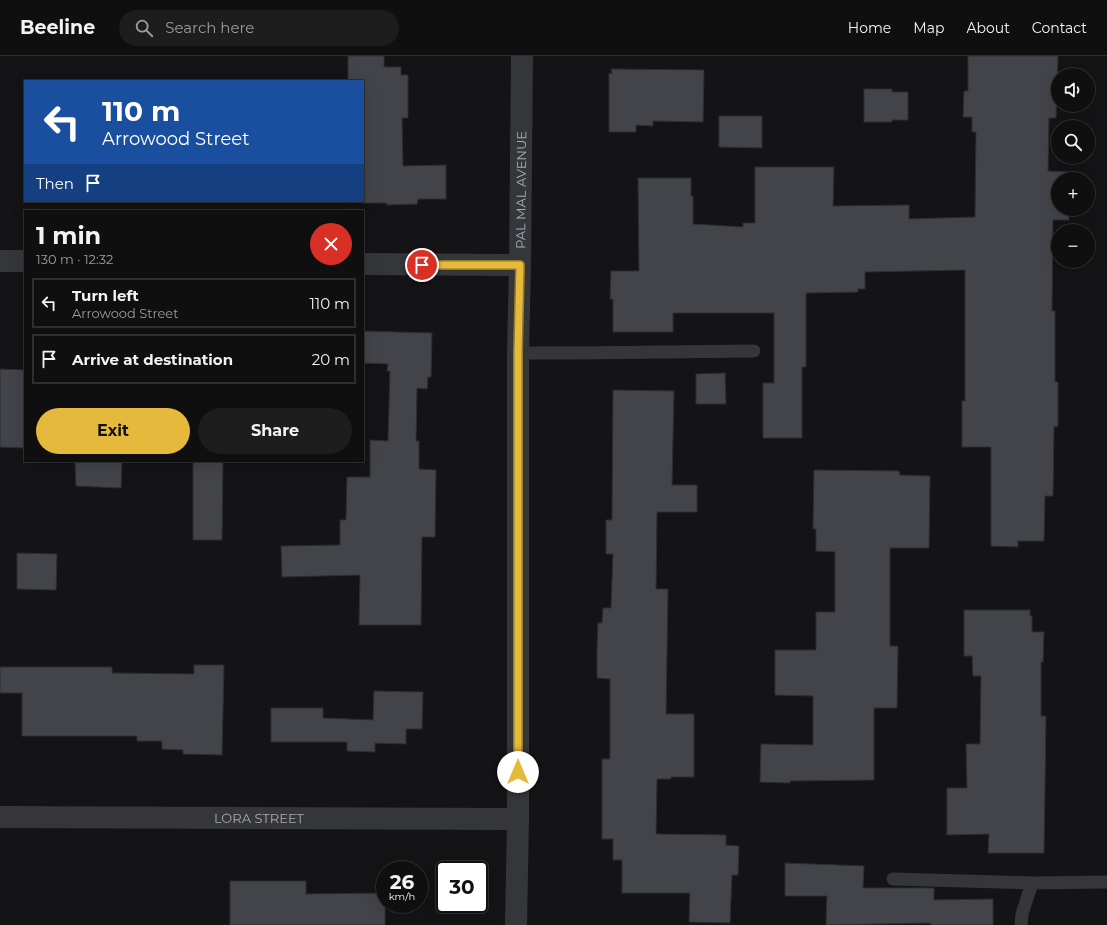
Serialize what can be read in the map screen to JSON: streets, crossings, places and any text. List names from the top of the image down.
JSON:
{
  "streets": {
    "street": ["PAL MAL AVENUE", "LORA STREET"]
  },
  "crossings": [
    ["PAL MAL AVENUE", "LORA STREET"]
  ],
  "page": {
    "header": "Beeline",
    "search": "Search here",
    "nav": [
      "Home",
      "Map",
      "About",
      "Contact"
    ],
    "map_buttons": ["+", "−"],
    "turn": ["110 m", "Arrowood Street"],
    "then": "Then",
    "heading": ["1 min", "130 m · 12:32"],
    "list": [
      {
        "name": "Turn left",
        "note": "Arrowood Street",
        "value": "110 m"
      },
      {
        "name": "Arrive at destination",
        "value": "20 m"
      }
    ],
    "buttons": ["Exit", "Share"],
    "speed": "26 km/h",
    "limit": "30"
  }
}
